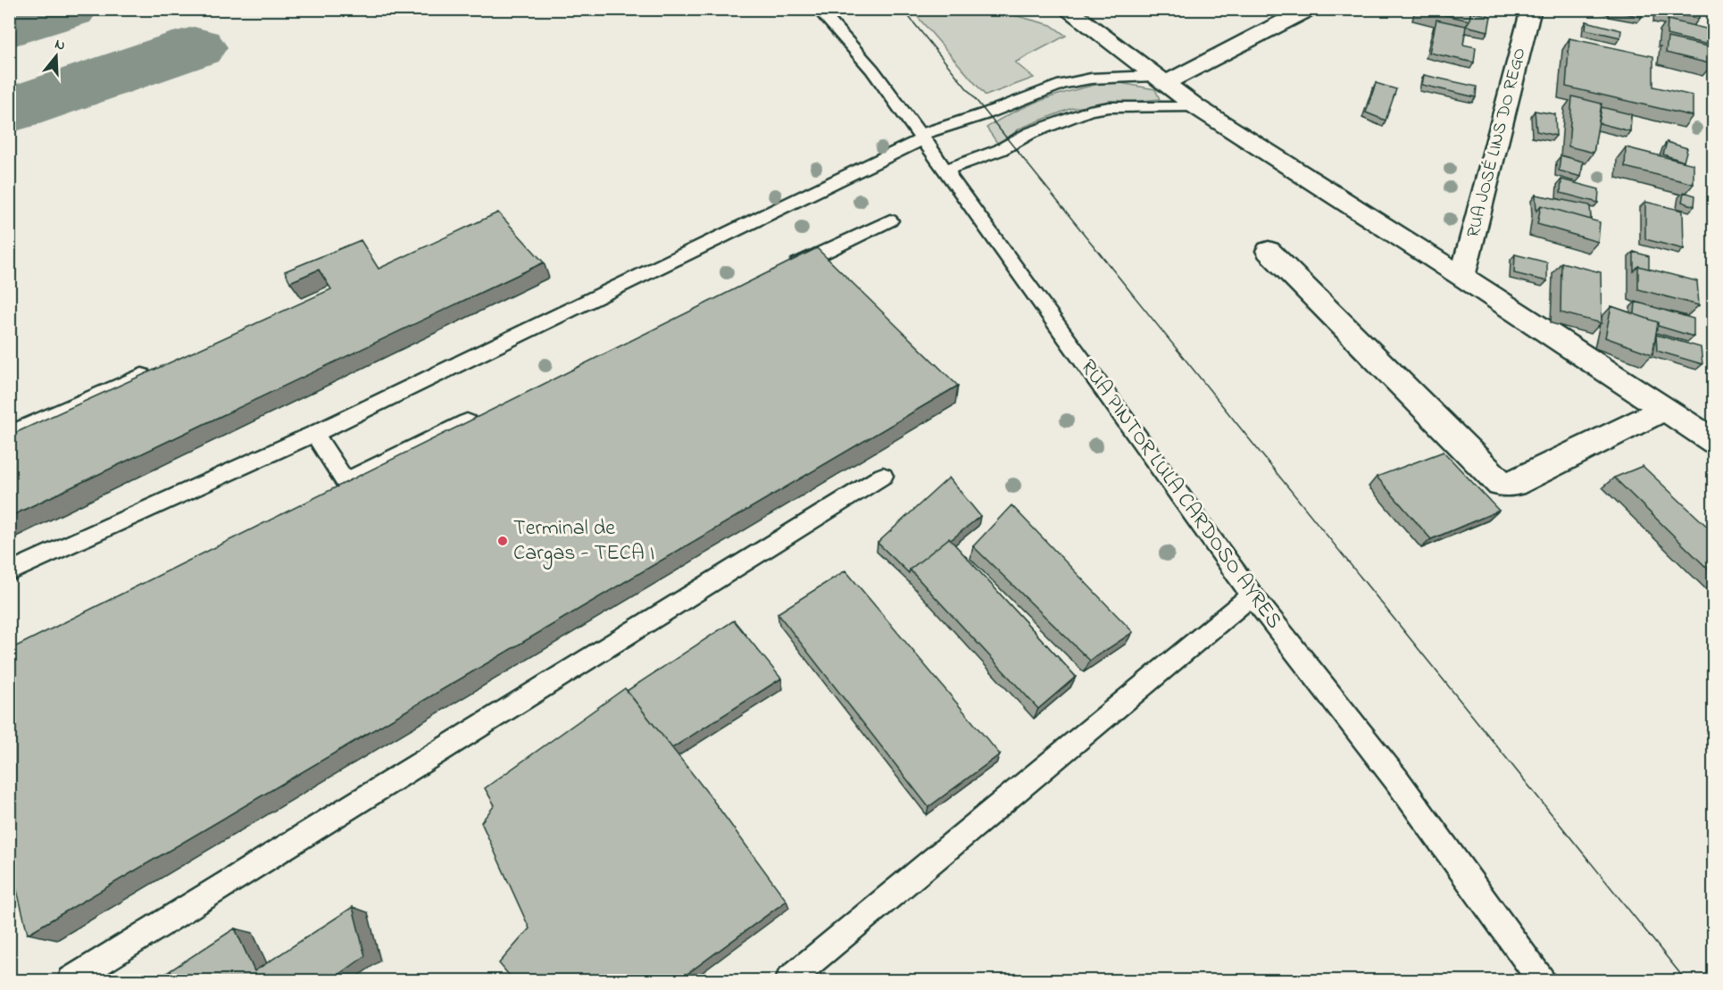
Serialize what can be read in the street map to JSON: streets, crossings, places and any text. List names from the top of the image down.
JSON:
{
  "streets": {
    "street": ["RUA JOSÉ LINS DO REGO"],
    "lane": ["RUA PINTOR LULA CARDOSO AYRES"]
  },
  "places": ["Terminal de Cargas - TECA I"],
  "north": "top"
}
